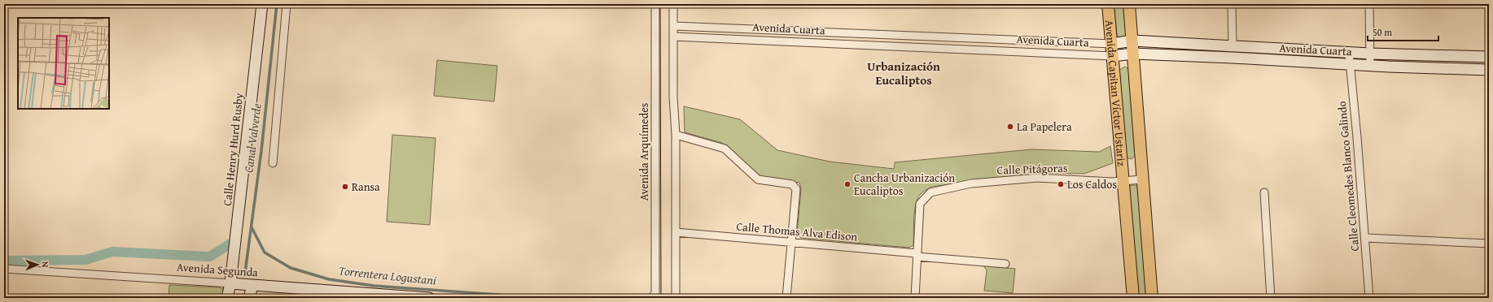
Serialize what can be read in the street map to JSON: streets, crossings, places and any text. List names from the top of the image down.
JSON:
{
  "streets": {
    "main road": ["Avenida Capitan Víctor Ustariz"],
    "street": [
      "Avenida Cuarta",
      "Calle Henry Hurd Rusby",
      "Avenida Arquímedes",
      "Calle Pitágoras",
      "Calle Cleomedes Blanco Galindo",
      "Calle Thomas Alva Edison",
      "Avenida Segunda"
    ]
  },
  "crossings": [
    ["Avenida Cuarta", "Avenida Capitan Víctor Ustariz"],
    ["Avenida Cuarta", "Calle Cleomedes Blanco Galindo"],
    ["Avenida Capitan Víctor Ustariz", "Calle Pitágoras"],
    ["Calle Henry Hurd Rusby", "Avenida Segunda"],
    ["Calle Pitágoras", "Calle Thomas Alva Edison"]
  ],
  "districts": ["Urbanización Eucaliptos"],
  "water": ["Canal Valverde", "Torrentera Logustani"],
  "places": [
    "La Papelera",
    "Cancha Urbanización Eucaliptos",
    "Los Caldos",
    "Ransa"
  ],
  "scale_bar": "50 m",
  "north": "right"
}
